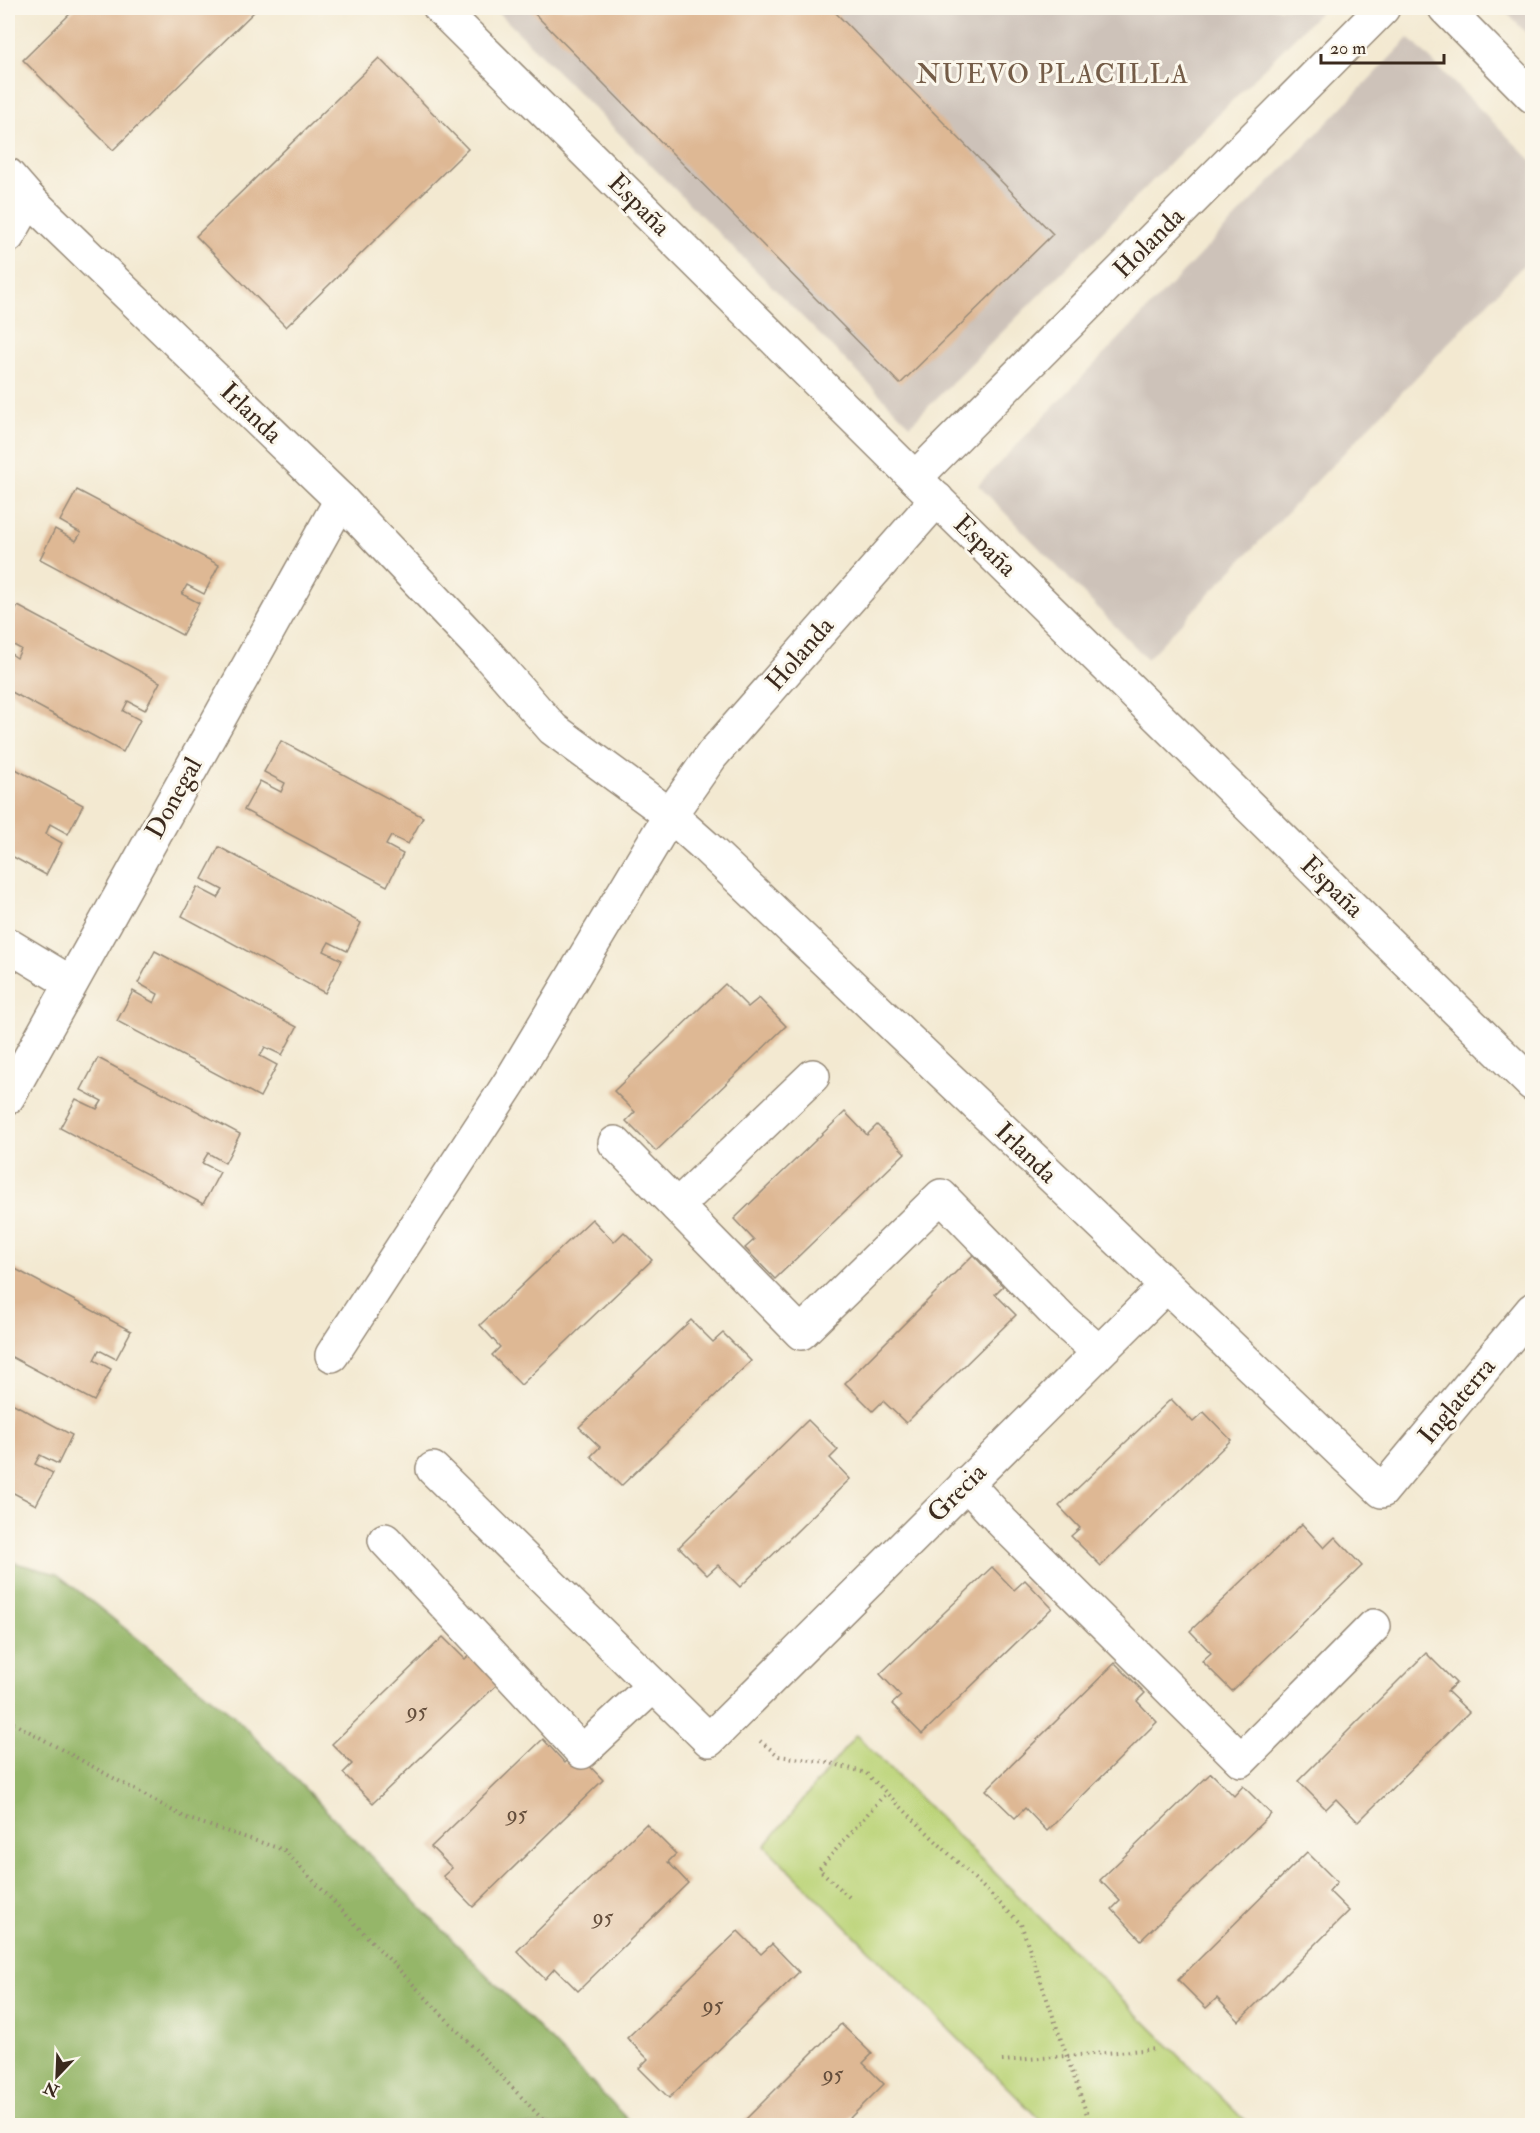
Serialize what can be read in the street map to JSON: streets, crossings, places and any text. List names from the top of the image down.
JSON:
{
  "streets": {
    "street": [
      "España",
      "Holanda",
      "Irlanda",
      "Donegal",
      "Inglaterra",
      "Grecia"
    ]
  },
  "crossings": [
    ["España", "Holanda"],
    ["Holanda", "Irlanda"],
    ["Irlanda", "Donegal"],
    ["Irlanda", "Inglaterra"],
    ["Irlanda", "Grecia"]
  ],
  "districts": ["NUEVO PLACILLA"],
  "house_numbers": [
    "95",
    "95",
    "95",
    "95",
    "95"
  ],
  "scale_bar": "20 m",
  "north": "bottom left"
}
